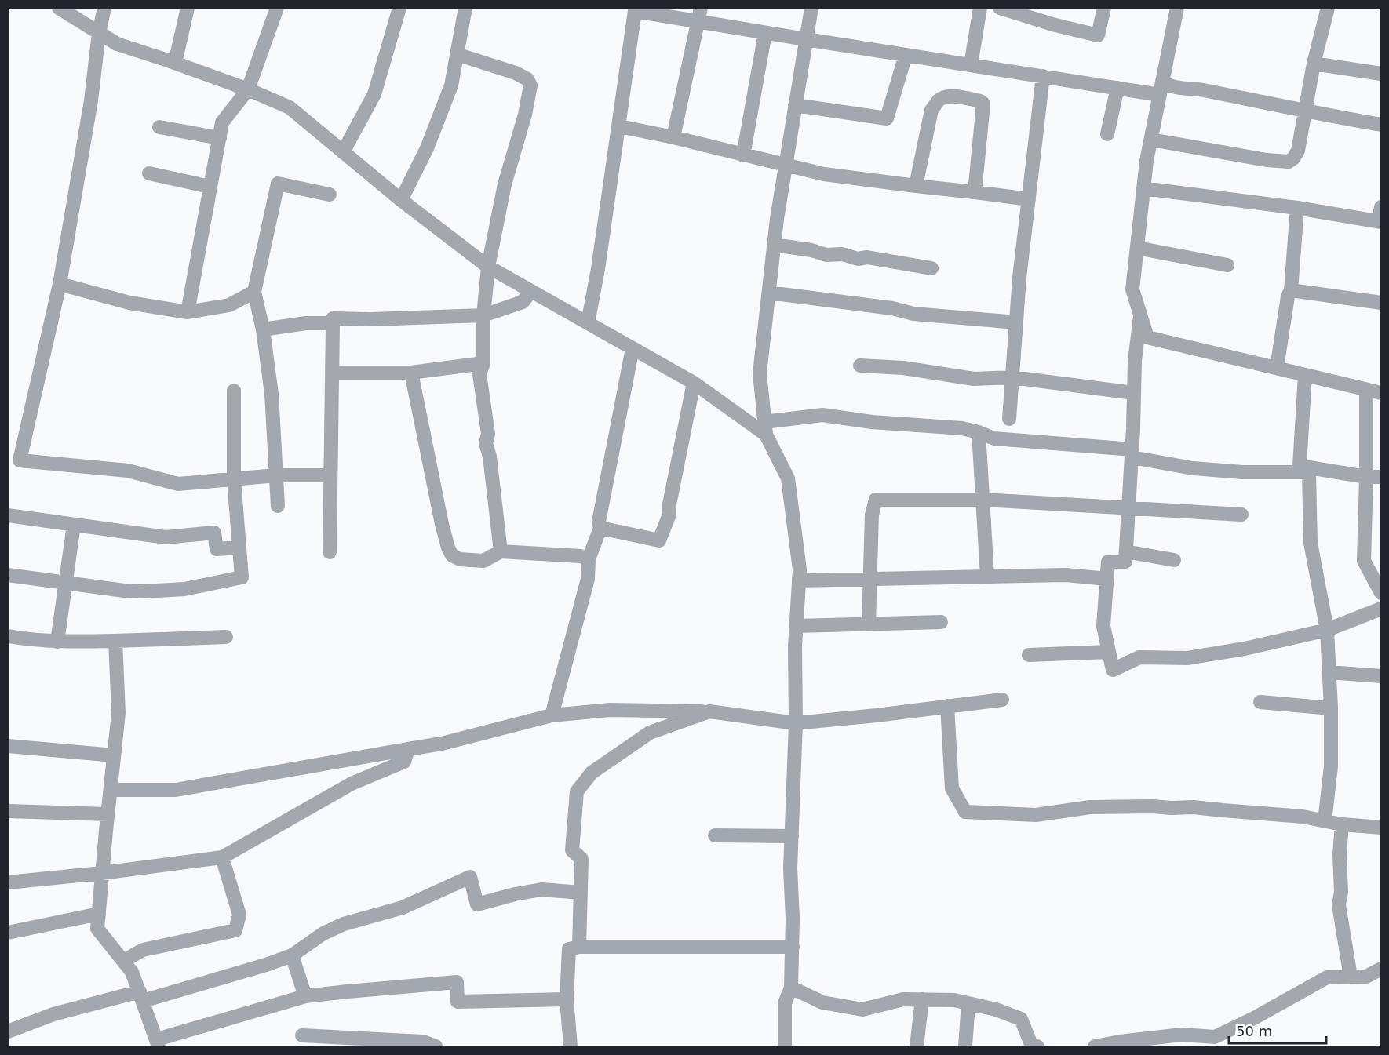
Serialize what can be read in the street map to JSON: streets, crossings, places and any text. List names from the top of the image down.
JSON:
{
  "scale_bar": "50 m"
}
